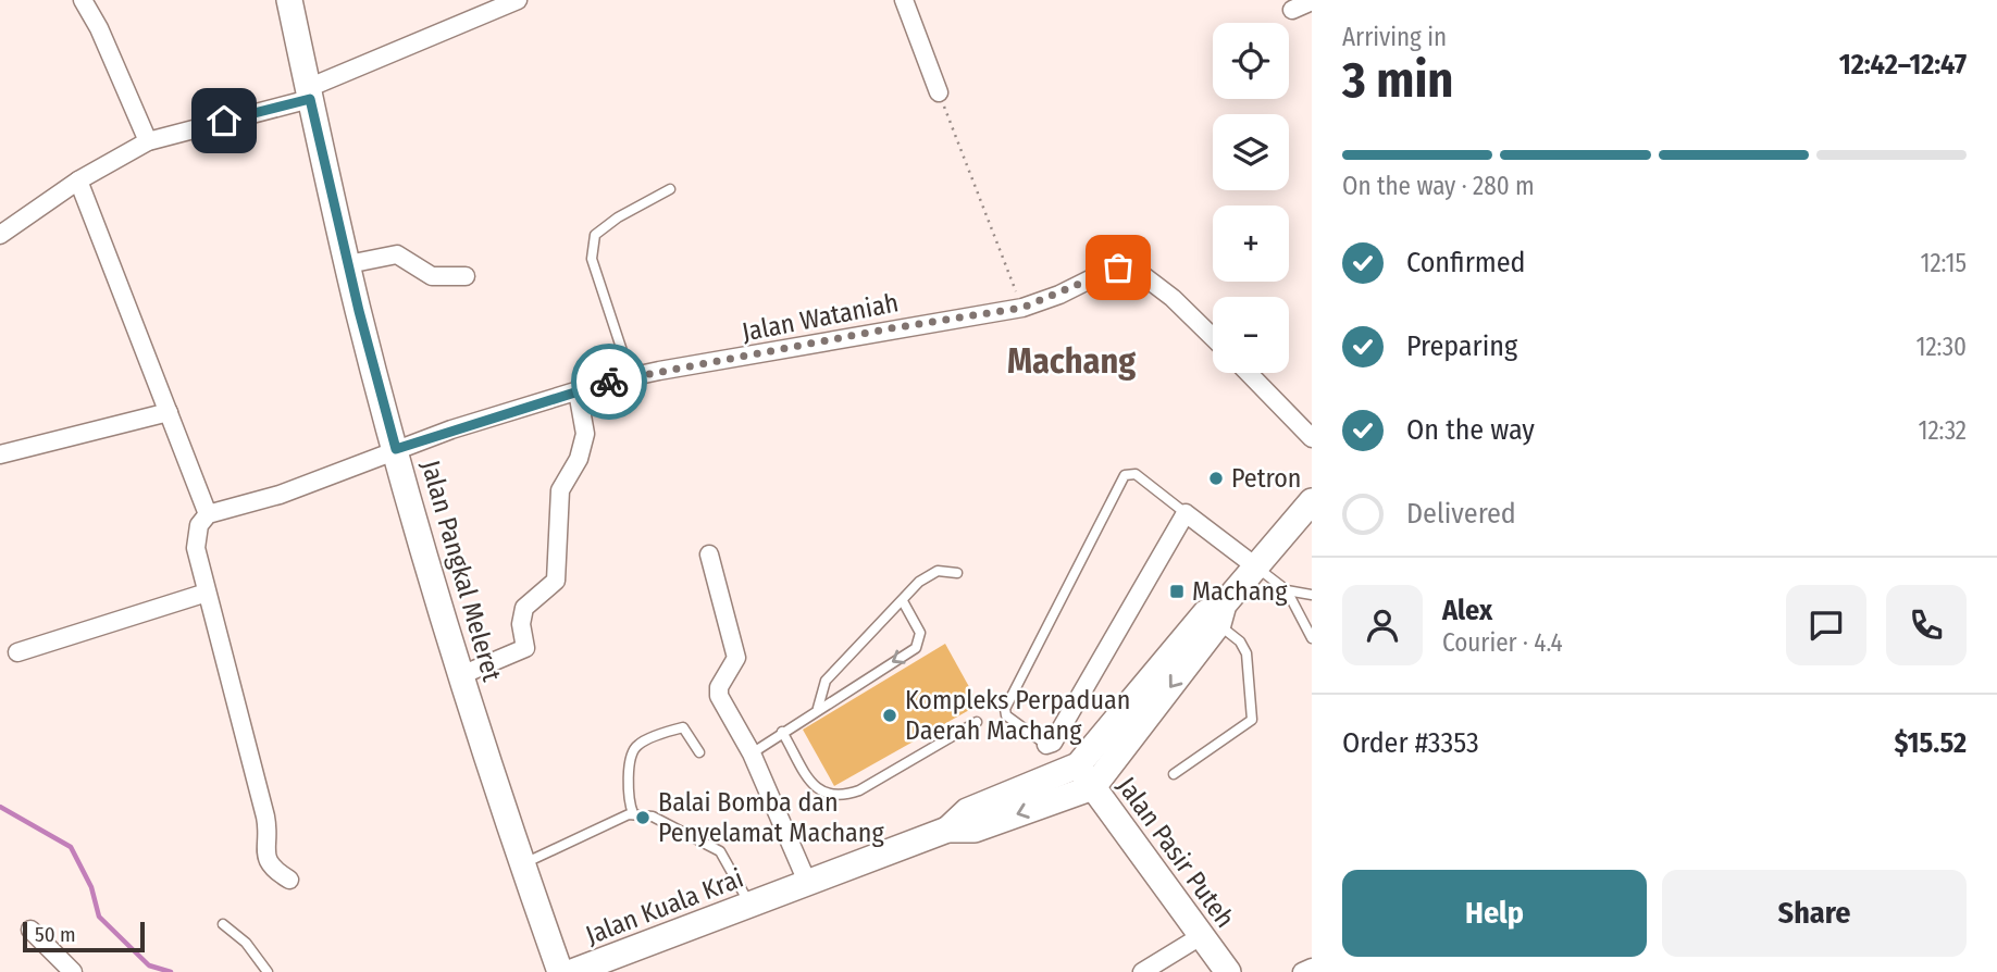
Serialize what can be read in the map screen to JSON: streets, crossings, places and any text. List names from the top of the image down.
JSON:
{
  "streets": {
    "main road": ["Jalan Pangkal Meleret", "Jalan Pasir Puteh", "Jalan Kuala Krai"],
    "street": ["Jalan Wataniah"]
  },
  "crossings": [
    ["Jalan Wataniah", "Jalan Pangkal Meleret"],
    ["Jalan Pasir Puteh", "Jalan Kuala Krai"]
  ],
  "districts": ["Machang"],
  "places": {
    "other": ["Petron", "Kompleks Perpaduan Daerah Machang", "Balai Bomba dan Penyelamat Machang"],
    "transit": ["Machang"]
  },
  "scale_bar": "50 m",
  "page": {
    "heading": ["3 min", "Arriving in", "12:42–12:47"],
    "panel": [
      "Alex",
      "Courier · 4.4",
      "Order #3353",
      "$15.52"
    ],
    "map_buttons": ["+", "−"],
    "bar": "On the way · 280 m",
    "list": [
      ["Confirmed", "12:15"],
      ["Preparing", "12:30"],
      ["On the way", "12:32"],
      "Delivered"
    ],
    "buttons": ["Help", "Share"],
    "scale": "50 m"
  }
}
